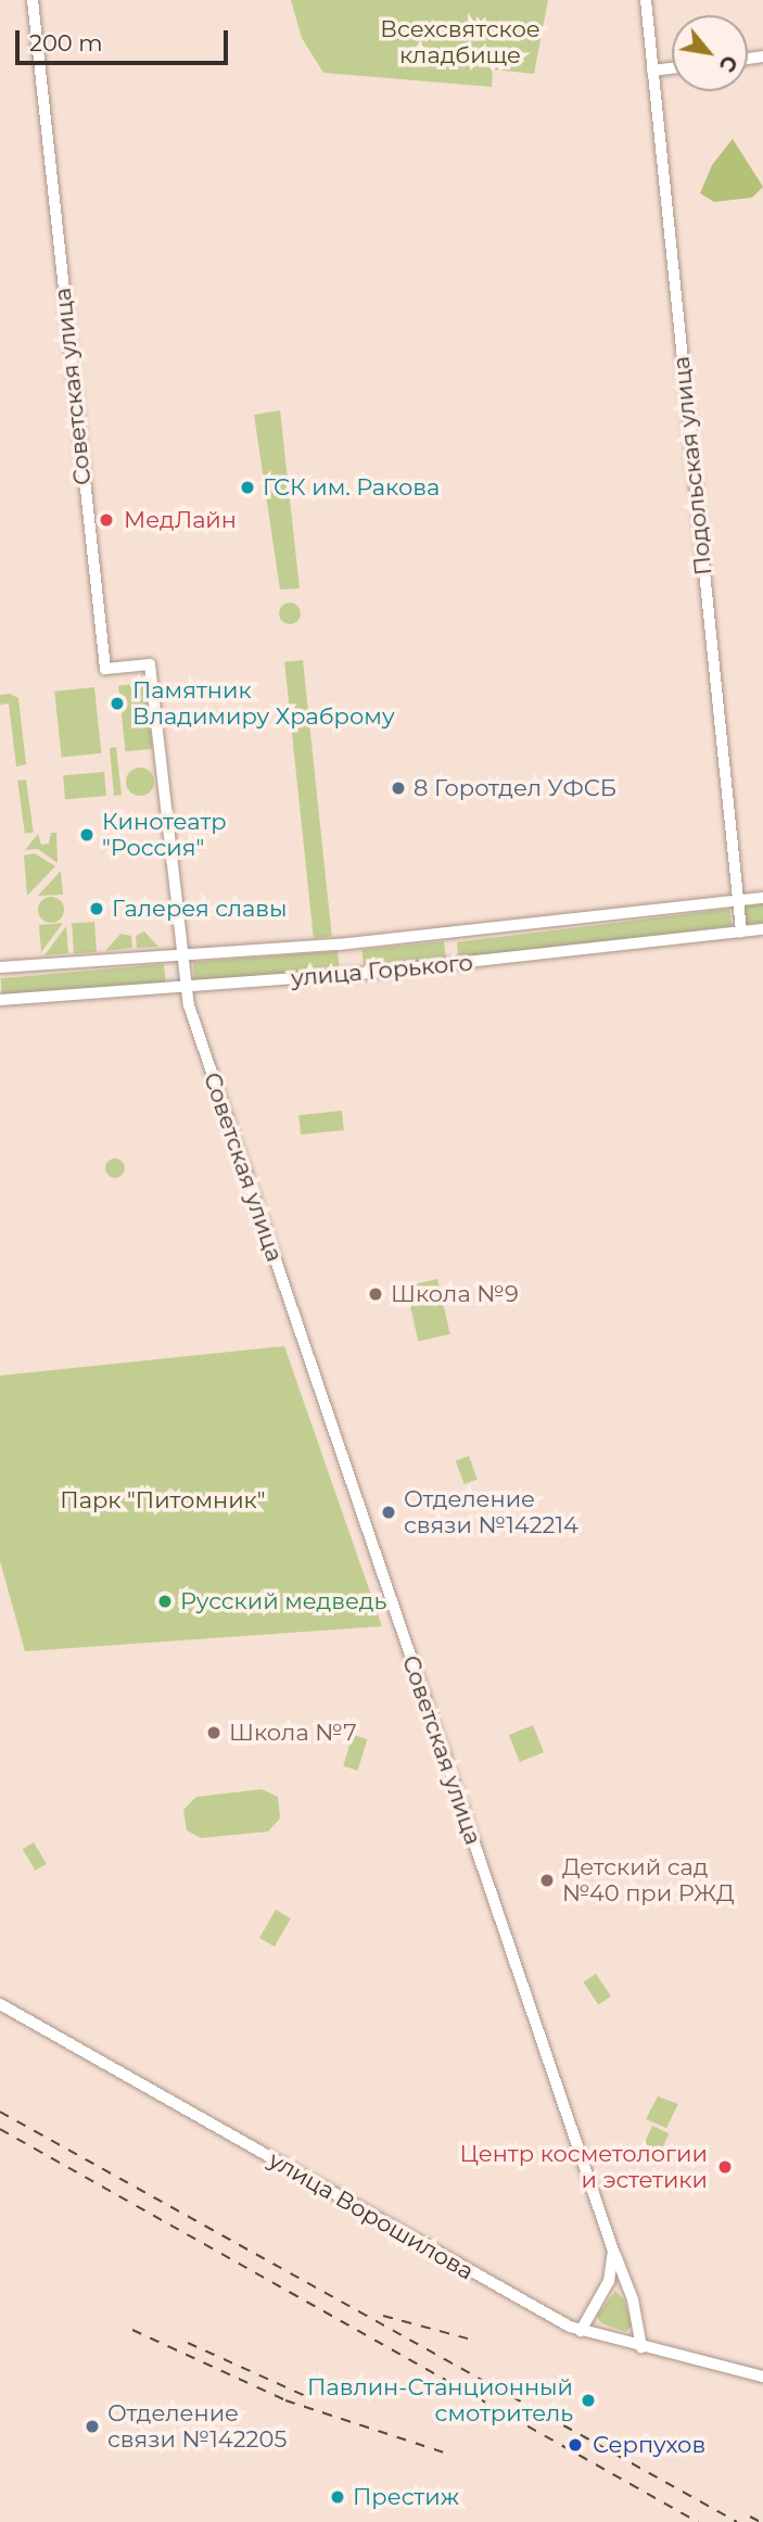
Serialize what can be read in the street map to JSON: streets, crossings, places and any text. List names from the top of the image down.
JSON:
{
  "streets": {
    "street": [
      "Советская улица",
      "Подольская улица",
      "улица Горького",
      "улица Ворошилова"
    ]
  },
  "crossings": [
    ["Советская улица", "улица Горького"],
    ["Советская улица", "улица Ворошилова"],
    ["Подольская улица", "улица Горького"]
  ],
  "parks": ["Всехсвятское кладбище", "Парк \"Питомник\""],
  "places": [
    "ГСК им. Ракова",
    "МедЛайн",
    "Памятник Владимиру Храброму",
    "8 Горотдел УФСБ",
    "Кинотеатр \"Россия\"",
    "Галерея славы",
    "Школа №9",
    "Отделение связи №142214",
    "Русский медведь",
    "Школа №7",
    "Детский сад №40 при РЖД",
    "Центр косметологии и эстетики",
    "Павлин-Станционный смотритель",
    "Отделение связи №142205",
    "Серпухов",
    "Престиж"
  ],
  "scale_bar": "200 m",
  "north": "bottom right"
}
